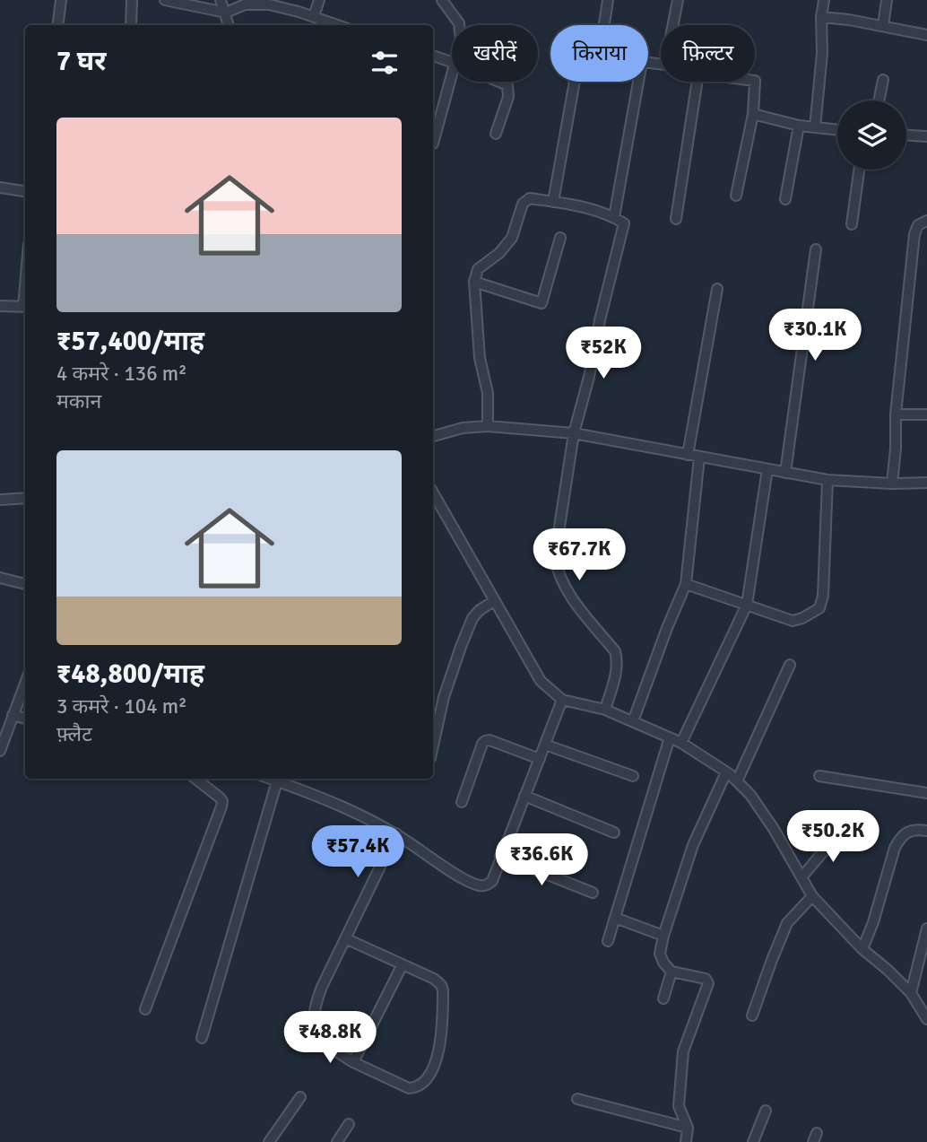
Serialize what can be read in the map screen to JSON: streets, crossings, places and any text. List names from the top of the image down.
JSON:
{
  "page": {
    "chip": ["खरीदें", "किराया", "फ़िल्टर"],
    "heading": "7 घर",
    "list": [
      {
        "name": "₹57,400/माह",
        "note": "4 कमरे · 136 m² · मकान"
      },
      {
        "name": "₹48,800/माह",
        "note": "3 कमरे · 104 m² · फ़्लैट"
      }
    ],
    "price": [
      "₹30.1K",
      "₹52K",
      "₹67.7K",
      "₹50.2K",
      "₹57.4K",
      "₹36.6K",
      "₹48.8K"
    ]
  }
}
